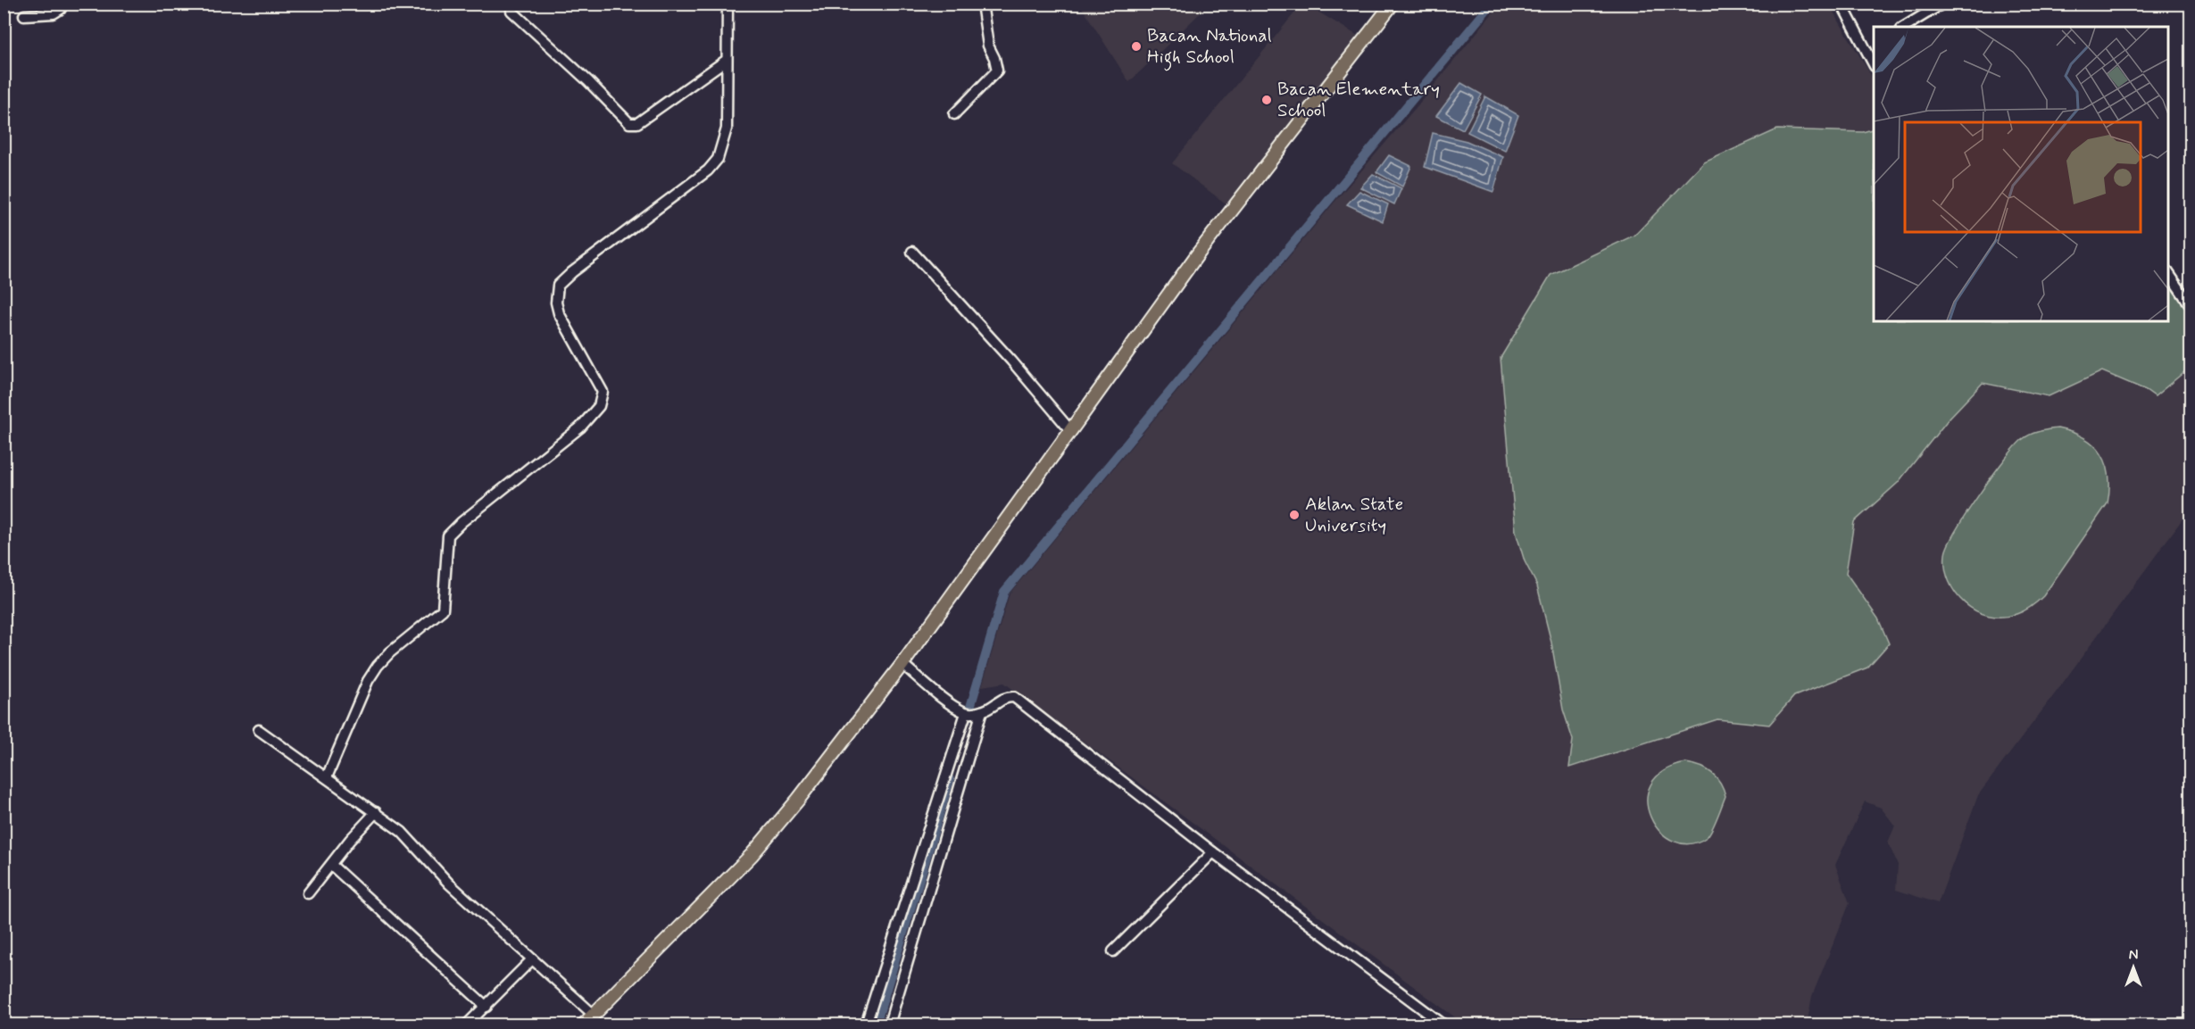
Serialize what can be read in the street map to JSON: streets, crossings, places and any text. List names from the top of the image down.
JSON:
{
  "places": ["Bacan National High School", "Bacan Elementary School", "Aklan State University"],
  "north": "top"
}
